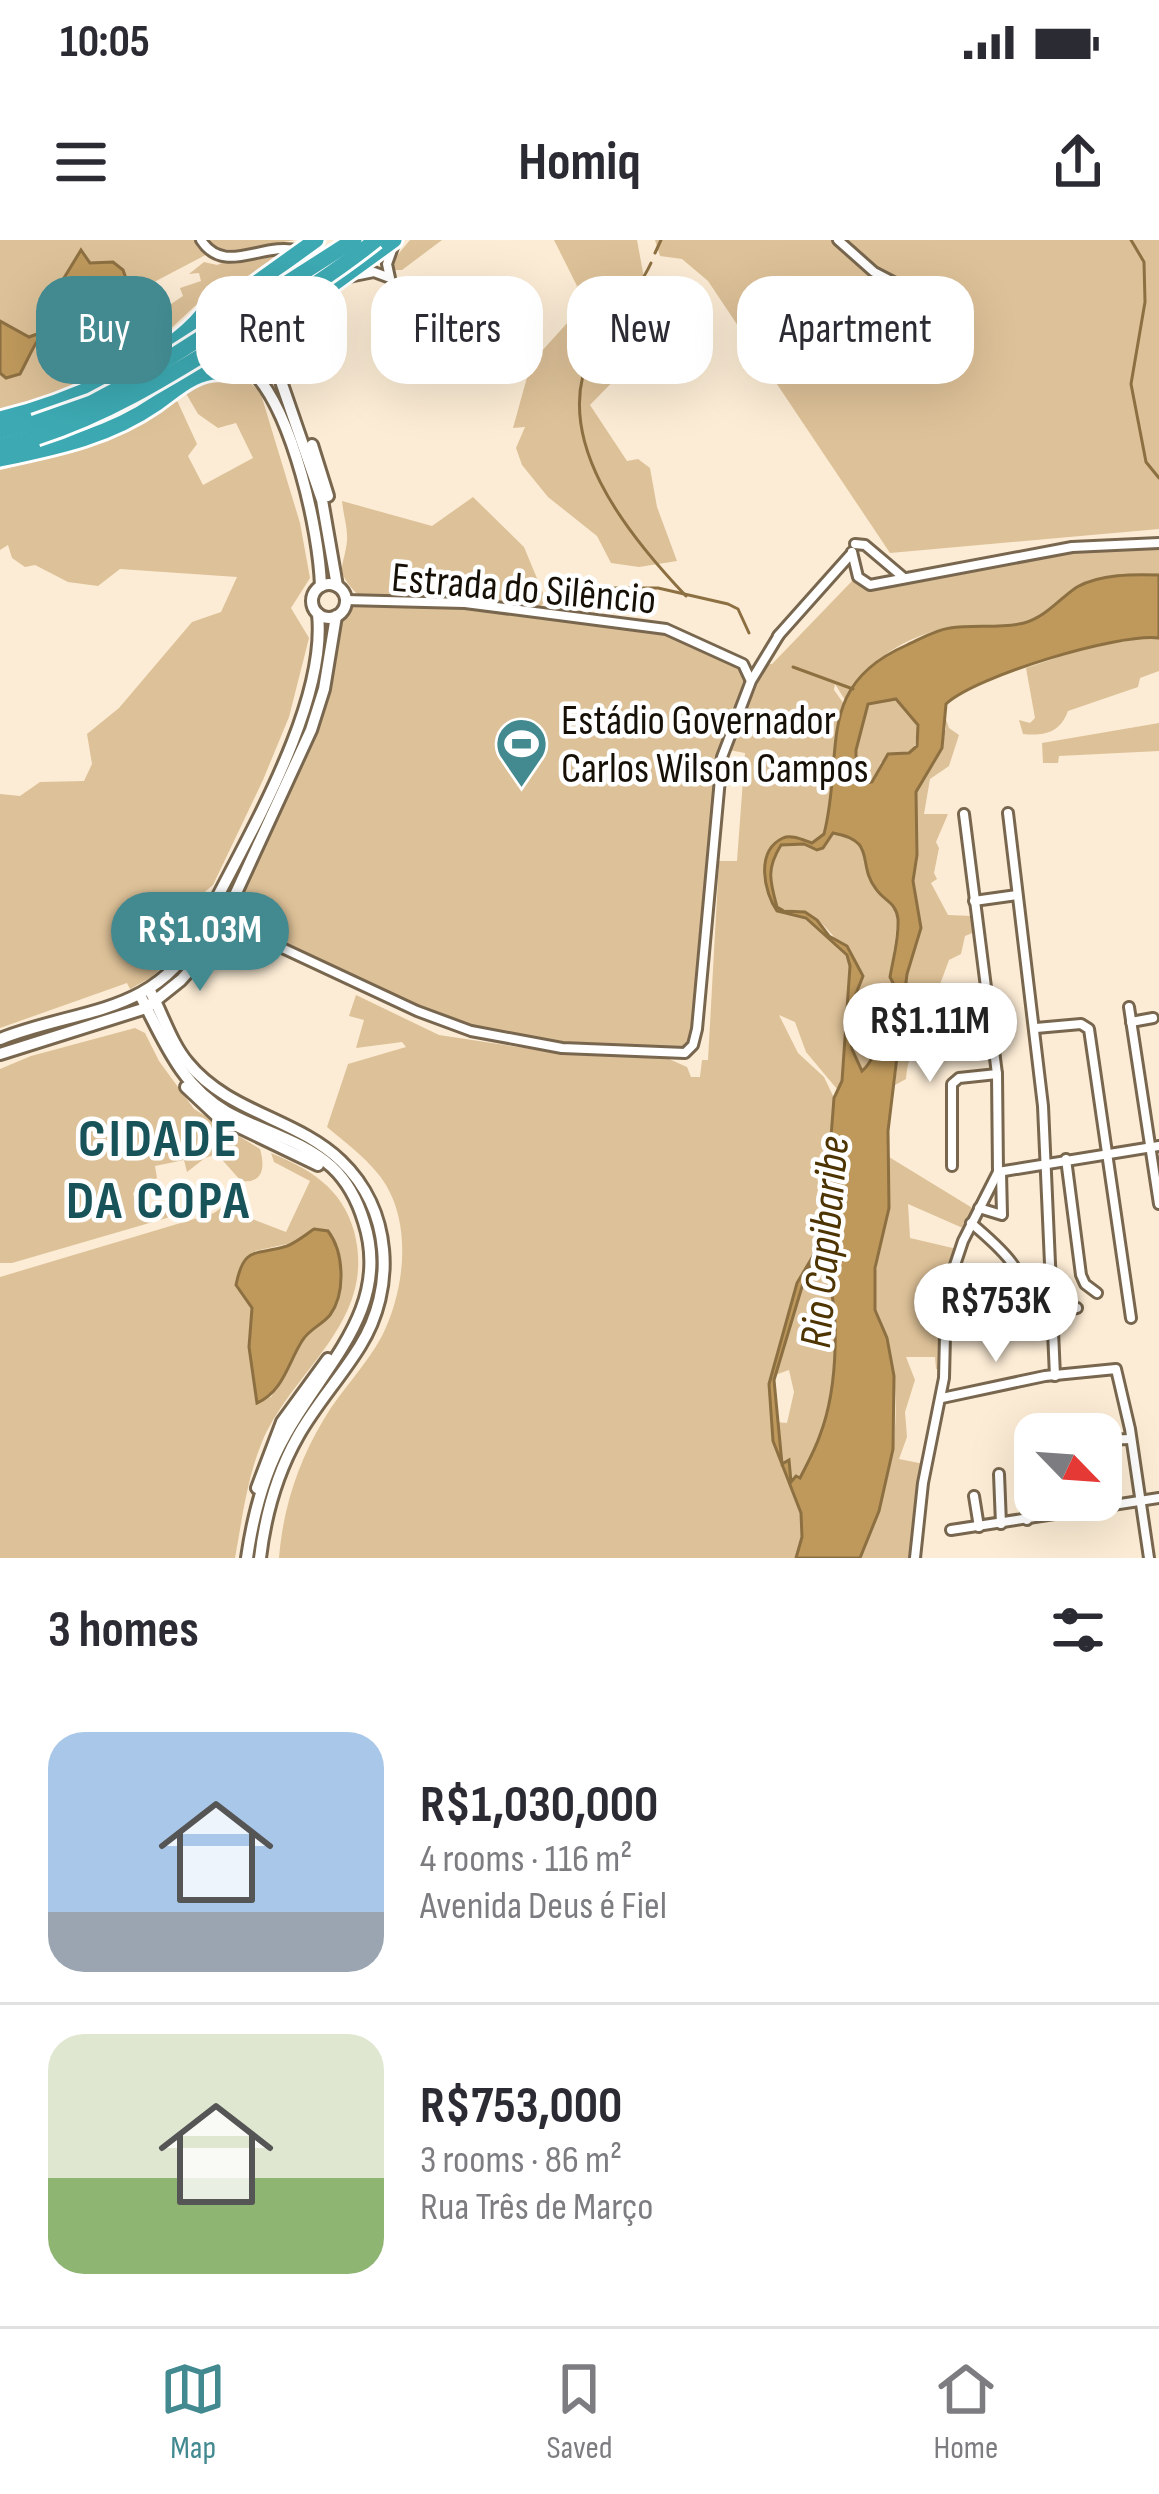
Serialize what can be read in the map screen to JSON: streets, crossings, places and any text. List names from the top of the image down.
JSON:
{
  "streets": {
    "street": ["Estrada do Silêncio"]
  },
  "districts": ["CIDADE DA COPA"],
  "water": ["Rio Capibaribe"],
  "places": {
    "sports": ["Estádio Governador Carlos Wilson Campos"]
  },
  "north": "bottom right",
  "page": {
    "status": "10:05",
    "header": "Homiq",
    "chip": [
      "Buy",
      "Rent",
      "Filters",
      "New",
      "Apartment"
    ],
    "price": ["R$1.03M", "R$1.11M", "R$753K"],
    "heading": "3 homes",
    "list": [
      {
        "name": "R$1,030,000",
        "note": "4 rooms · 116 m² · Avenida Deus é Fiel"
      },
      {
        "name": "R$753,000",
        "note": "3 rooms · 86 m² · Rua Três de Março"
      }
    ],
    "tabs": ["Map", "Saved", "Home"]
  }
}
